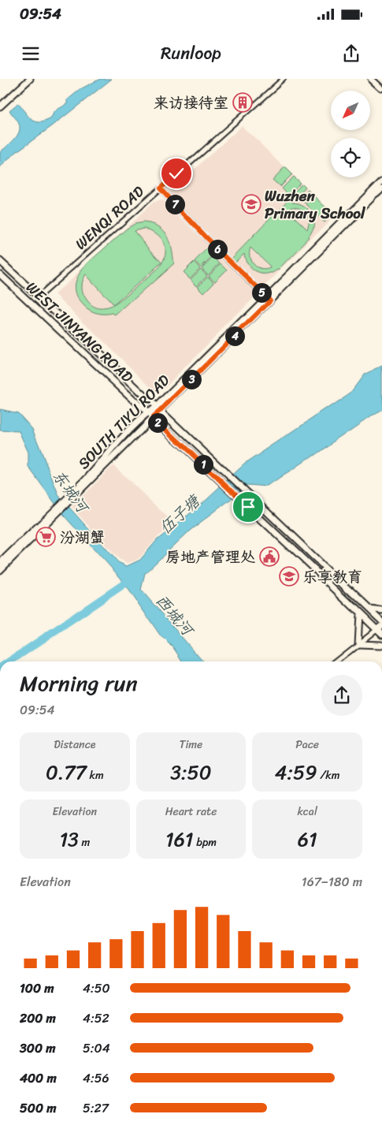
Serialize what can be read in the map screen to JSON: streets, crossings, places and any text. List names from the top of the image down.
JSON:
{
  "streets": {
    "main road": ["WEST JINYANG ROAD", "SOUTH TIYU ROAD"],
    "street": ["WENQI ROAD"]
  },
  "crossings": [
    ["WENQI ROAD", "WEST JINYANG ROAD"],
    ["WEST JINYANG ROAD", "SOUTH TIYU ROAD"]
  ],
  "water": ["东城河", "伍子塘", "西城河"],
  "places": {
    "building": ["来访接待室"],
    "school or university": ["Wuzhen Primary School", "乐享教育"],
    "supermarket": ["汾湖蟹"],
    "public building": ["房地产管理处"]
  },
  "north": "bottom left",
  "page": {
    "status": "09:54",
    "header": "Runloop",
    "pins": [
      "7",
      "6",
      "5",
      "4",
      "3",
      "2",
      "1"
    ],
    "heading": ["Morning run", "09:54"],
    "stats": [
      ["Distance", "0.77 km"],
      ["Time", "3:50"],
      ["Pace", "4:59 /km"],
      ["Elevation", "13 m"],
      ["Heart rate", "161 bpm"],
      ["kcal", "61"]
    ],
    "chart": ["Elevation", "167–180 m"],
    "list": [
      {
        "name": "100 m",
        "note": "4:50"
      },
      {
        "name": "200 m",
        "note": "4:52"
      },
      {
        "name": "300 m",
        "note": "5:04"
      },
      {
        "name": "400 m",
        "note": "4:56"
      },
      {
        "name": "500 m",
        "note": "5:27"
      }
    ]
  }
}
